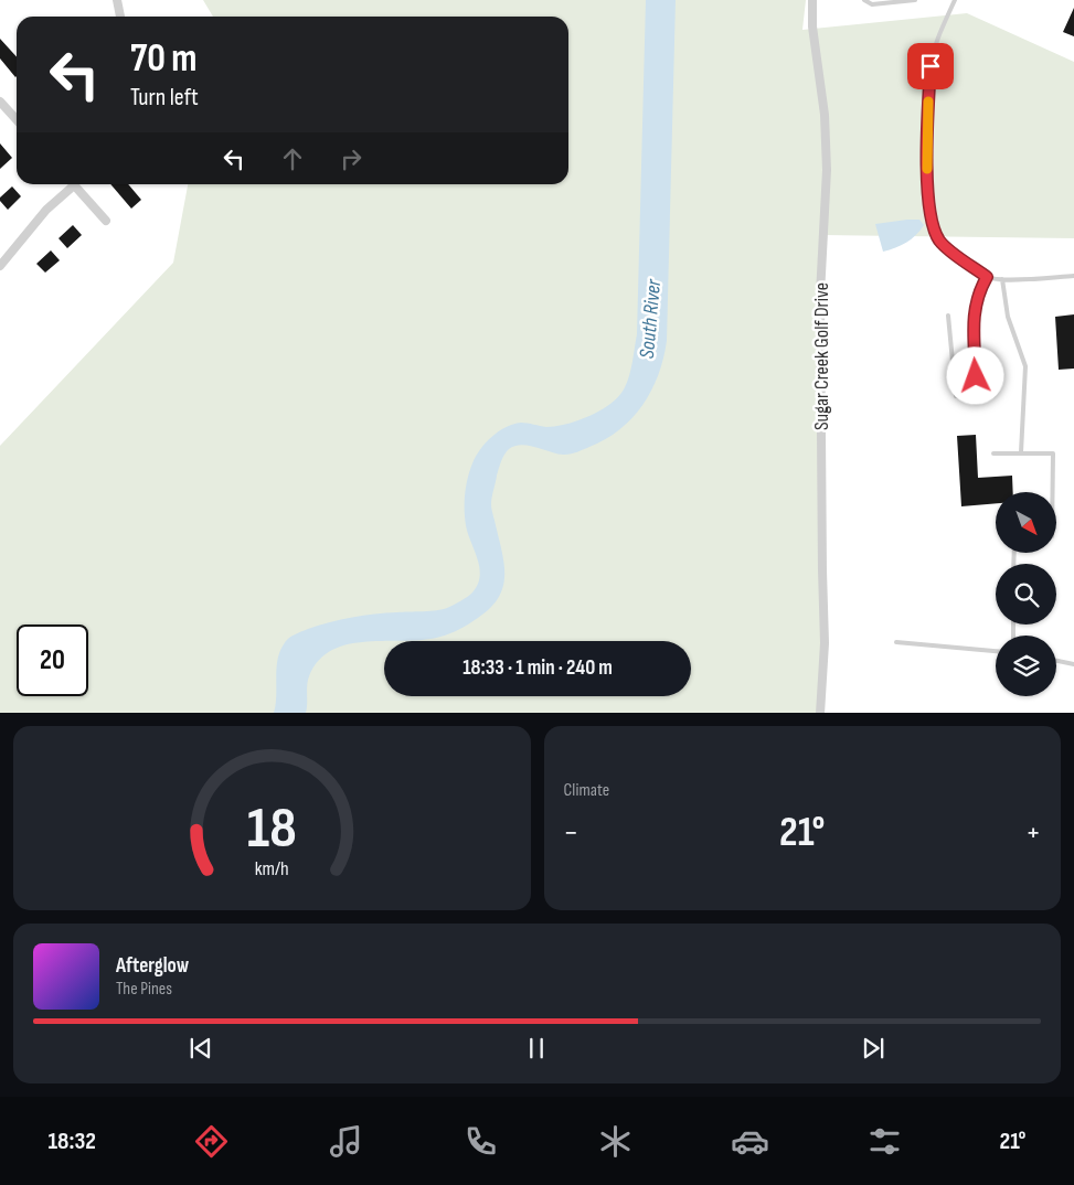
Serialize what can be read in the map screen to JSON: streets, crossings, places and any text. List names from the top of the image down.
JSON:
{
  "streets": {
    "street": ["Sugar Creek Golf Drive"]
  },
  "water": ["South River"],
  "north": "bottom right",
  "page": {
    "turn": ["70 m", "Turn left"],
    "limit": "20",
    "trip": "18:33 · 1 min · 240 m",
    "tile": "Climate",
    "heat": ["−", "21°", "+"],
    "song": ["Afterglow", "The Pines"],
    "tabs": ["18:32", "21°"],
    "gauge": ["18", "km/h"]
  }
}
